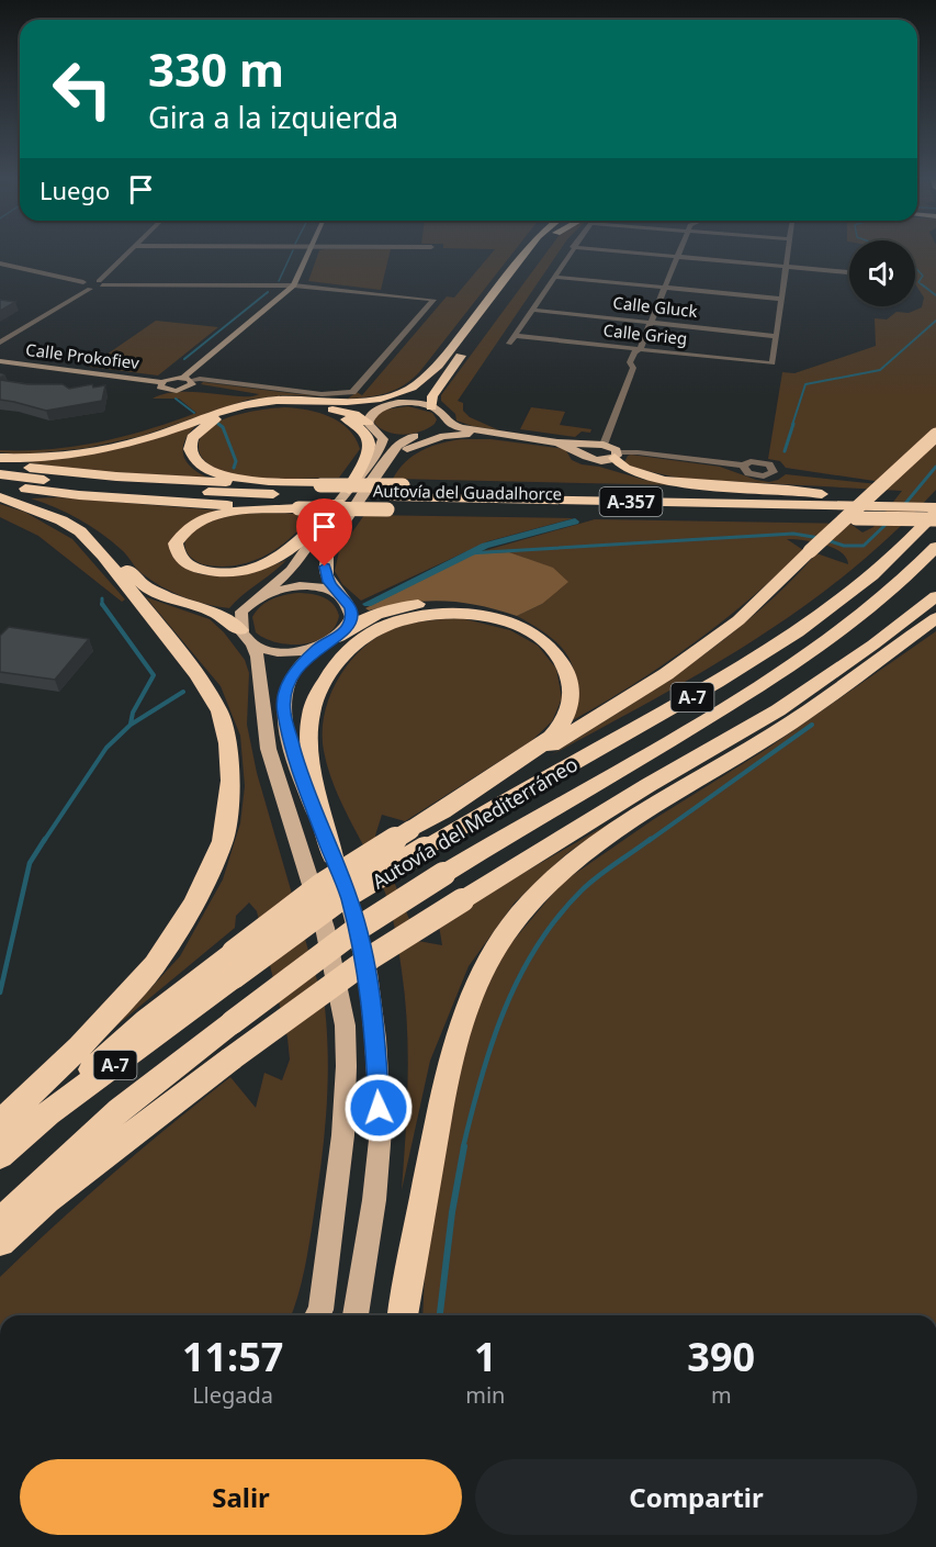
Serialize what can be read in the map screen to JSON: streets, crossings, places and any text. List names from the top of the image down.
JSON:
{
  "streets": {
    "highway": [
      "Autovía del Guadalhorce",
      "A-357",
      "A-7",
      "Autovía del Mediterráneo"
    ],
    "street": ["Calle Gluck", "Calle Grieg", "Calle Prokofiev"]
  },
  "crossings": [
    ["Calle Gluck", "Calle Grieg"],
    ["Autovía del Guadalhorce", "Autovía del Mediterráneo"]
  ],
  "page": {
    "turn": ["330 m", "Gira a la izquierda"],
    "then": "Luego",
    "eta": [
      "11:57",
      "Llegada",
      "1",
      "min",
      "390",
      "m"
    ],
    "buttons": ["Salir", "Compartir"]
  }
}
